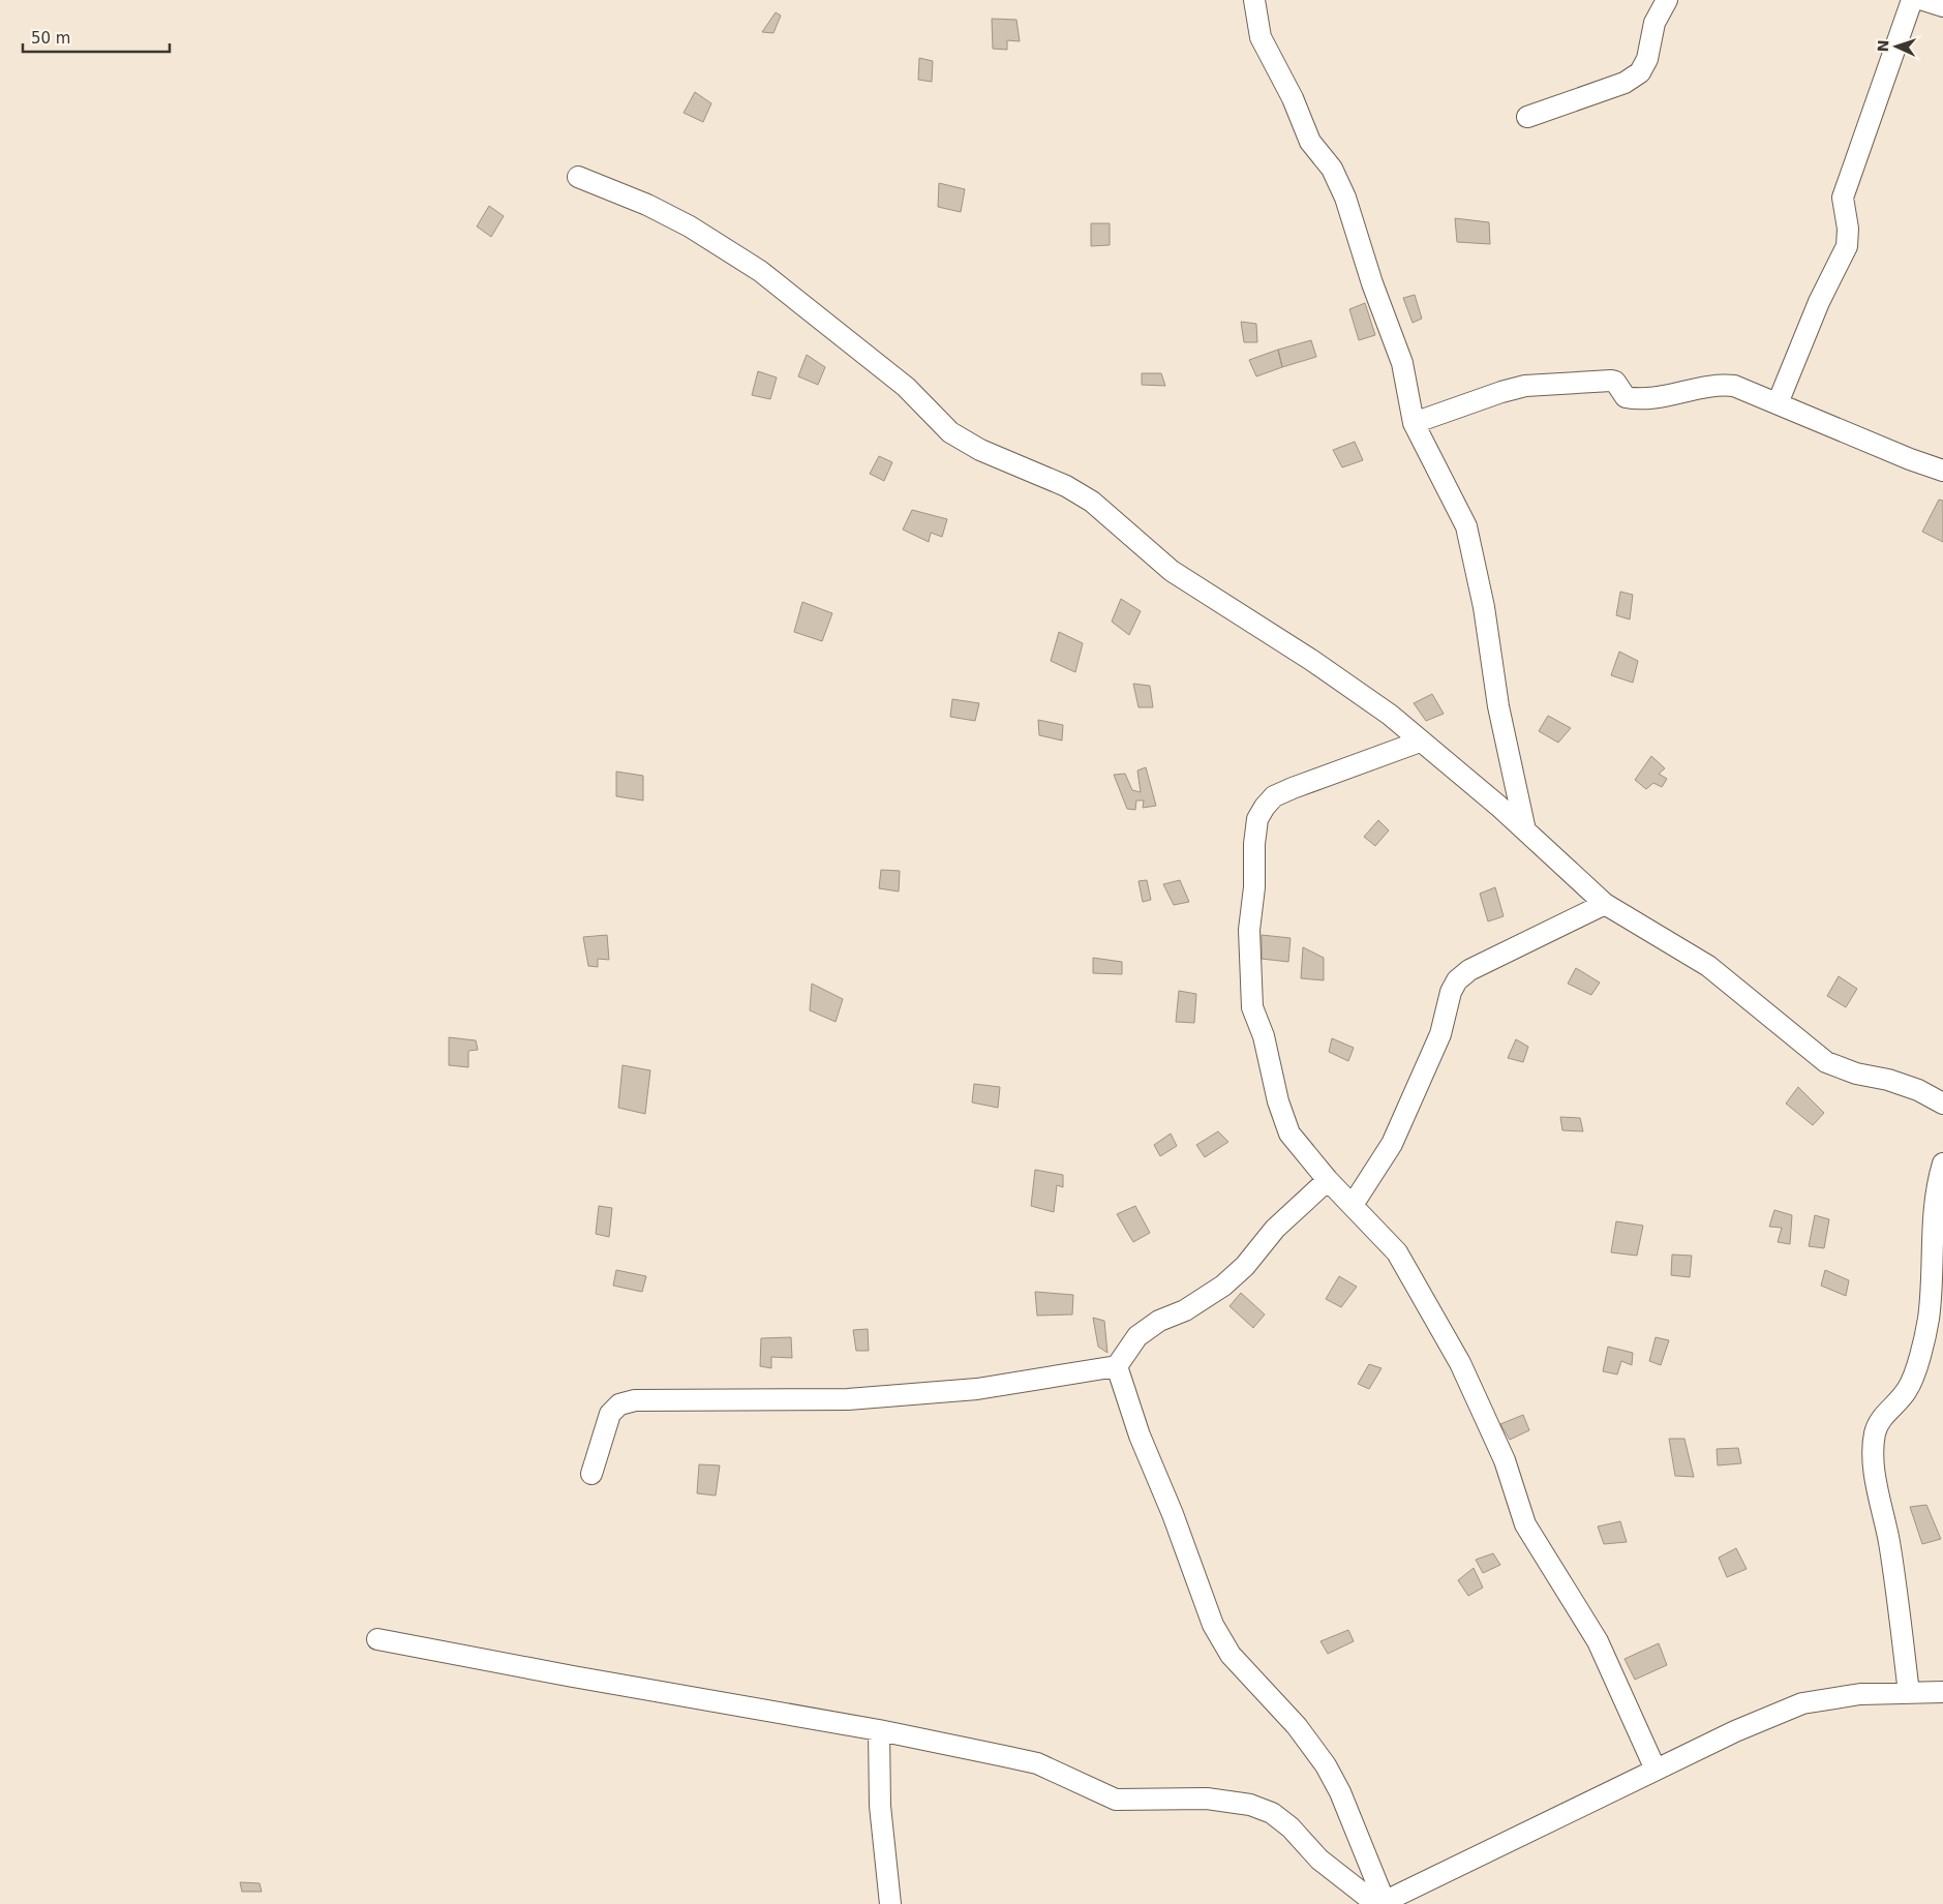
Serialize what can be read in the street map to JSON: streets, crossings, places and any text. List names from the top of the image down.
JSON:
{
  "scale_bar": "50 m",
  "north": "left"
}
